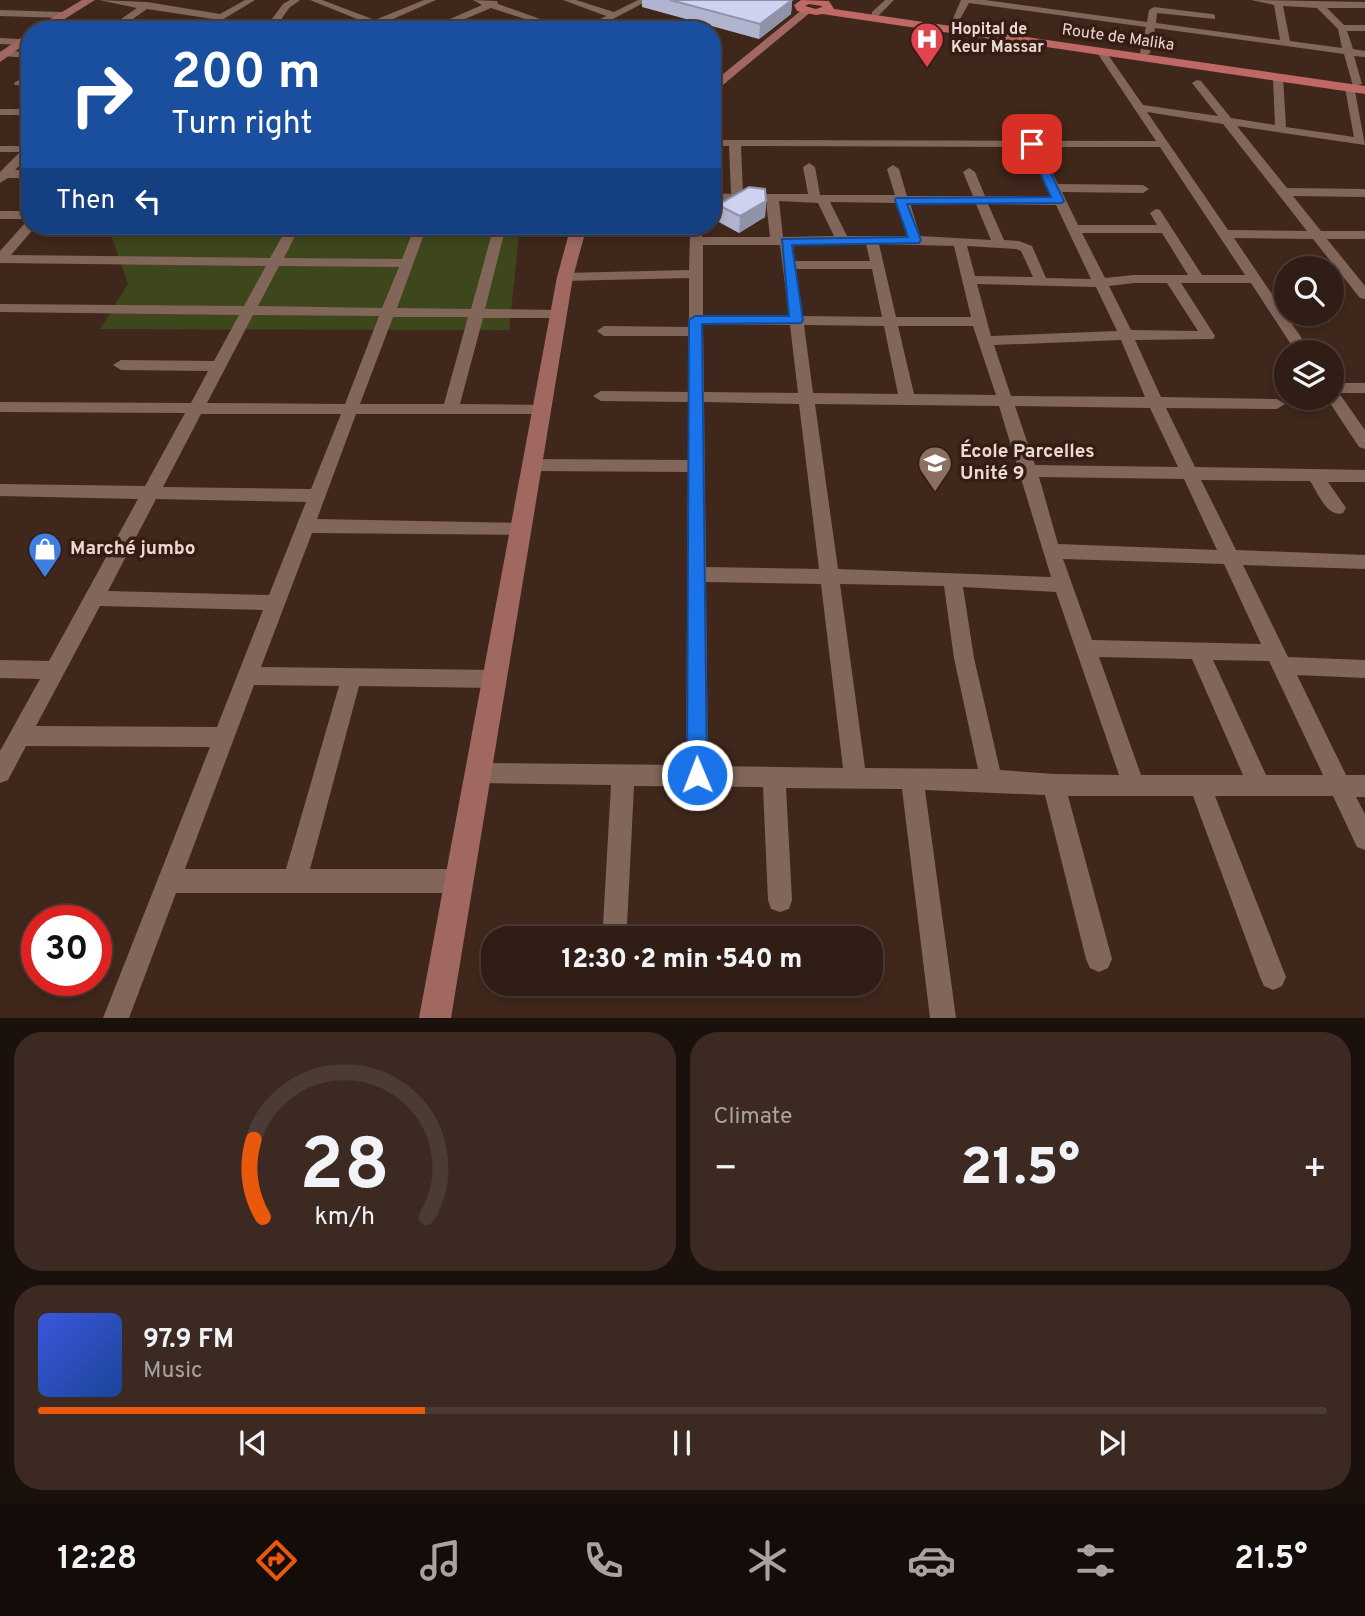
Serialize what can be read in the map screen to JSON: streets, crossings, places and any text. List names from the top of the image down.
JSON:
{
  "streets": {
    "main road": ["Route de Malika"]
  },
  "places": {
    "hospital": ["Hopital de Keur Massar"],
    "school or university": ["École Parcelles Unité 9"],
    "shop": ["Marché jumbo"]
  },
  "page": {
    "turn": ["200 m", "Turn right"],
    "then": "Then",
    "limit": "30",
    "trip": "12:30 · 2 min · 540 m",
    "tile": "Climate",
    "heat": ["−", "21.5°", "+"],
    "song": ["97.9 FM", "Music"],
    "tabs": ["12:28", "21.5°"],
    "gauge": ["28", "km/h"]
  }
}
